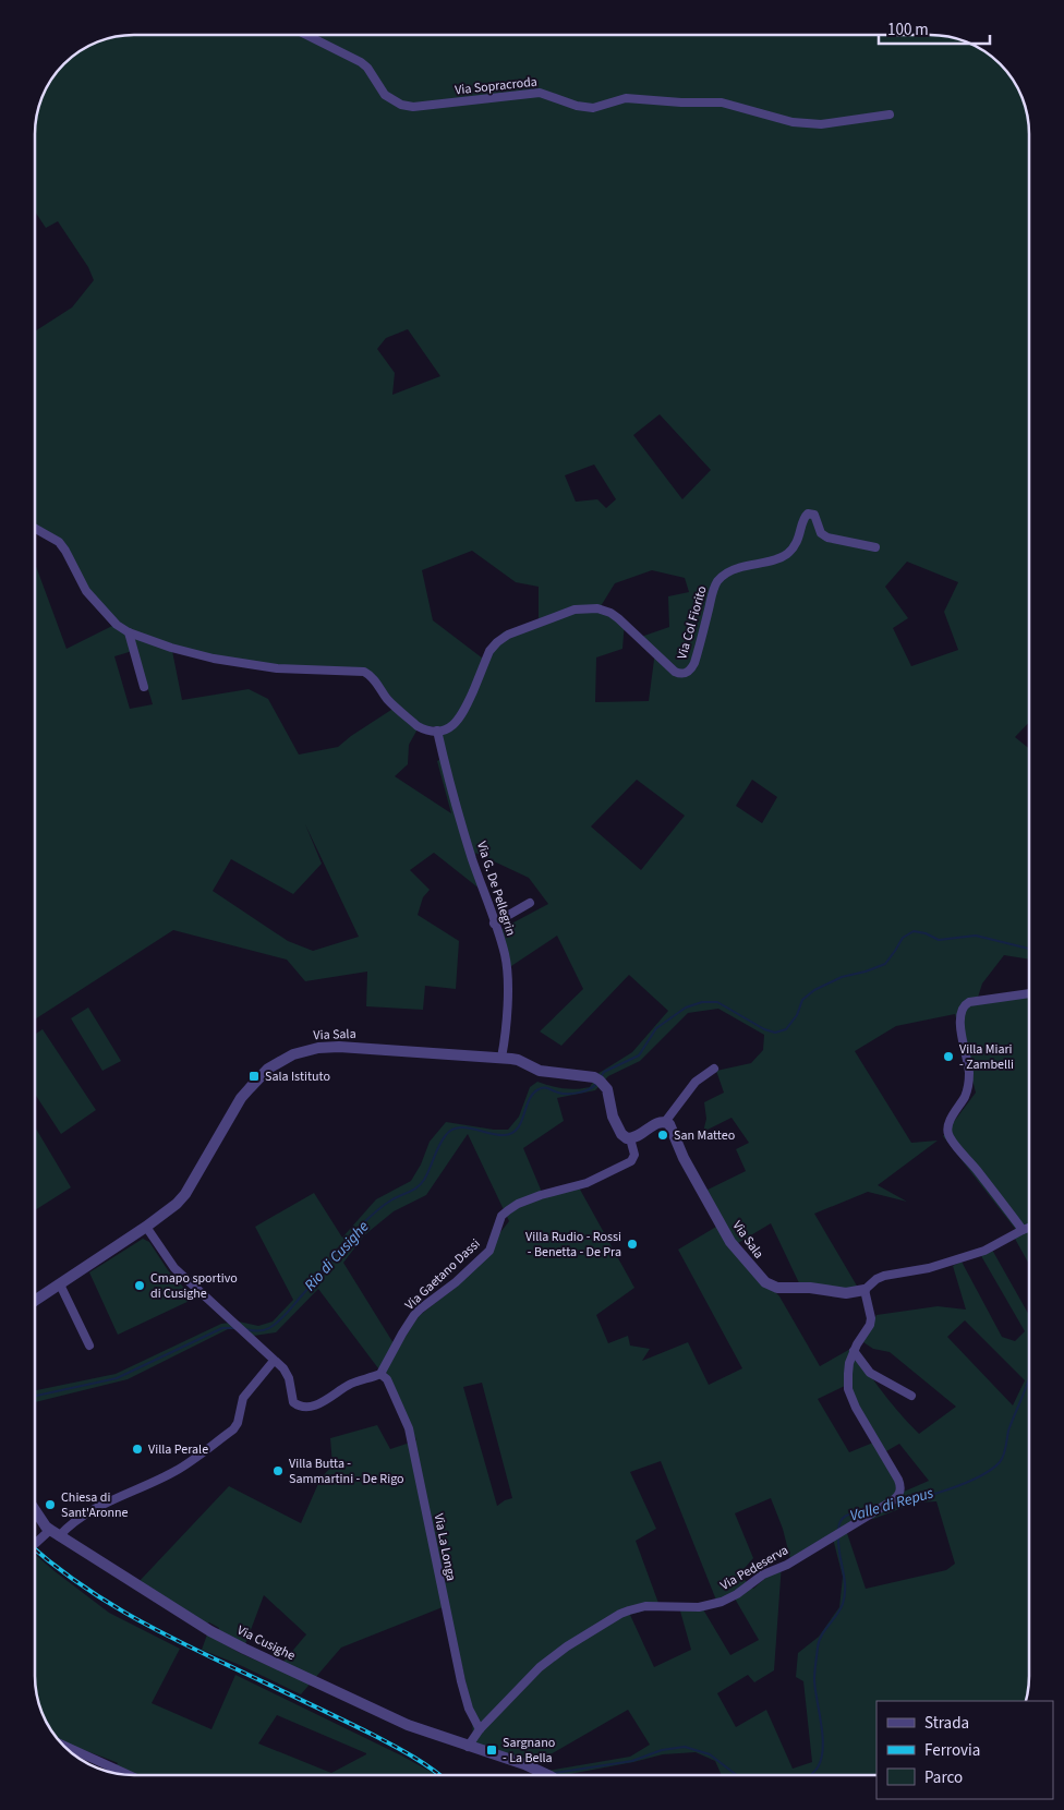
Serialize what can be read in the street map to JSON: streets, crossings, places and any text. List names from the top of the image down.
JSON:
{
  "streets": {
    "street": [
      "Via Sopracroda",
      "Via Col Fiorito",
      "Via G. De Pellegrin",
      "Via Sala",
      "Via Gaetano Dassi",
      "Via La Longa",
      "Via Pedeserva",
      "Via Cusighe"
    ]
  },
  "crossings": [
    ["Via Col Fiorito", "Via G. De Pellegrin"],
    ["Via G. De Pellegrin", "Via Sala"],
    ["Via Sala", "Via Gaetano Dassi"],
    ["Via Sala", "Via Pedeserva"],
    ["Via Gaetano Dassi", "Via La Longa"],
    ["Via La Longa", "Via Pedeserva"],
    ["Via Pedeserva", "Via Cusighe"]
  ],
  "water": ["Rio di Cusighe", "Valle di Repus"],
  "places": {
    "other": [
      "Villa Miari - Zambelli",
      "San Matteo",
      "Villa Rudio - Rossi - Benetta - De Pra",
      "Cmapo sportivo di Cusighe",
      "Villa Perale",
      "Villa Butta - Sammartini - De Rigo",
      "Chiesa di Sant'Aronne"
    ],
    "transit": ["Sala Istituto", "Sargnano - La Bella"]
  },
  "legend": ["Strada", "Ferrovia", "Parco"],
  "scale_bar": "100 m"
}
